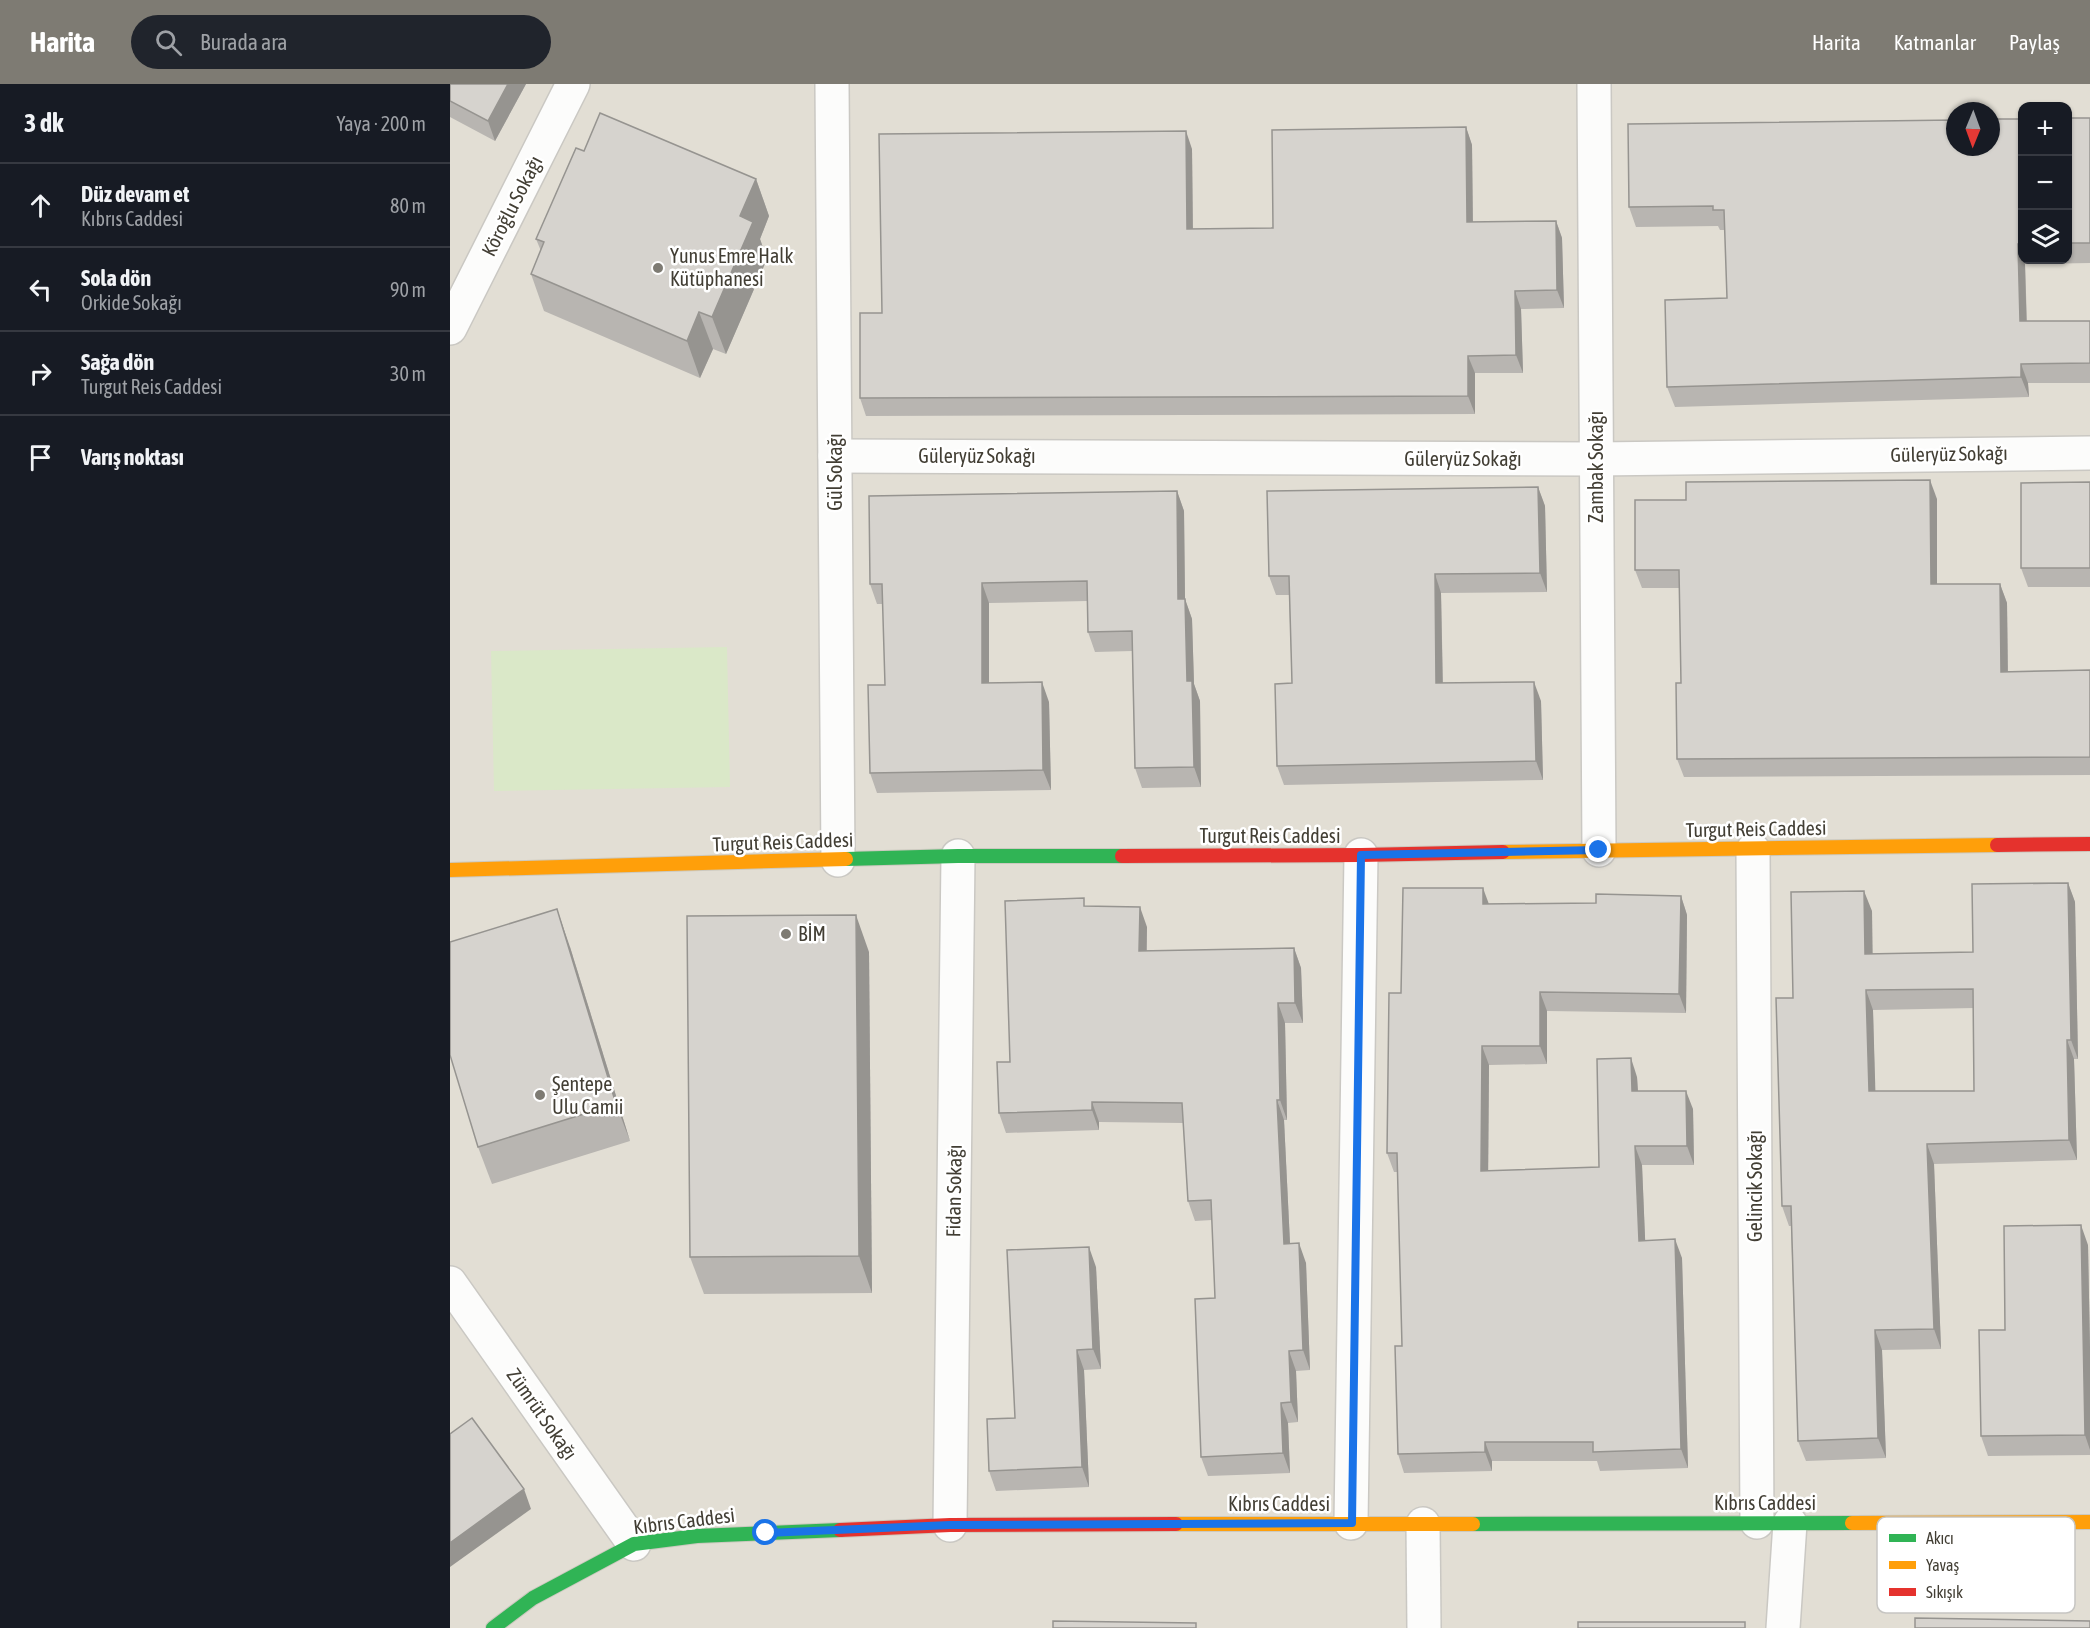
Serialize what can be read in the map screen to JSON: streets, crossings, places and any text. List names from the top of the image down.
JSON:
{
  "streets": {
    "street": [
      "Köroğlu Sokağı",
      "Güleryüz Sokağı",
      "Zambak Sokağı",
      "Gül Sokağı",
      "Turgut Reis Caddesi",
      "Gelincik Sokağı",
      "Fidan Sokağı",
      "Zümrüt Sokağı",
      "Kıbrıs Caddesi"
    ]
  },
  "crossings": [
    ["Güleryüz Sokağı", "Zambak Sokağı"],
    ["Güleryüz Sokağı", "Gül Sokağı"],
    ["Zambak Sokağı", "Turgut Reis Caddesi"],
    ["Gül Sokağı", "Turgut Reis Caddesi"],
    ["Turgut Reis Caddesi", "Gelincik Sokağı"],
    ["Turgut Reis Caddesi", "Fidan Sokağı"],
    ["Gelincik Sokağı", "Kıbrıs Caddesi"],
    ["Fidan Sokağı", "Kıbrıs Caddesi"],
    ["Zümrüt Sokağı", "Kıbrıs Caddesi"]
  ],
  "places": ["Yunus Emre Halk Kütüphanesi", "BİM", "Şentepe Ulu Camii"],
  "legend": ["Akıcı", "Yavaş", "Sıkışık"],
  "north": "bottom",
  "page": {
    "header": "Harita",
    "search": "Burada ara",
    "nav": ["Harita", "Katmanlar", "Paylaş"],
    "heading": ["3 dk", "Yaya · 200 m"],
    "map_buttons": ["+", "−"],
    "list": [
      ["Düz devam et", "Kıbrıs Caddesi", "80 m"],
      ["Sola dön", "Orkide Sokağı", "90 m"],
      ["Sağa dön", "Turgut Reis Caddesi", "30 m"],
      "Varış noktası"
    ]
  }
}
